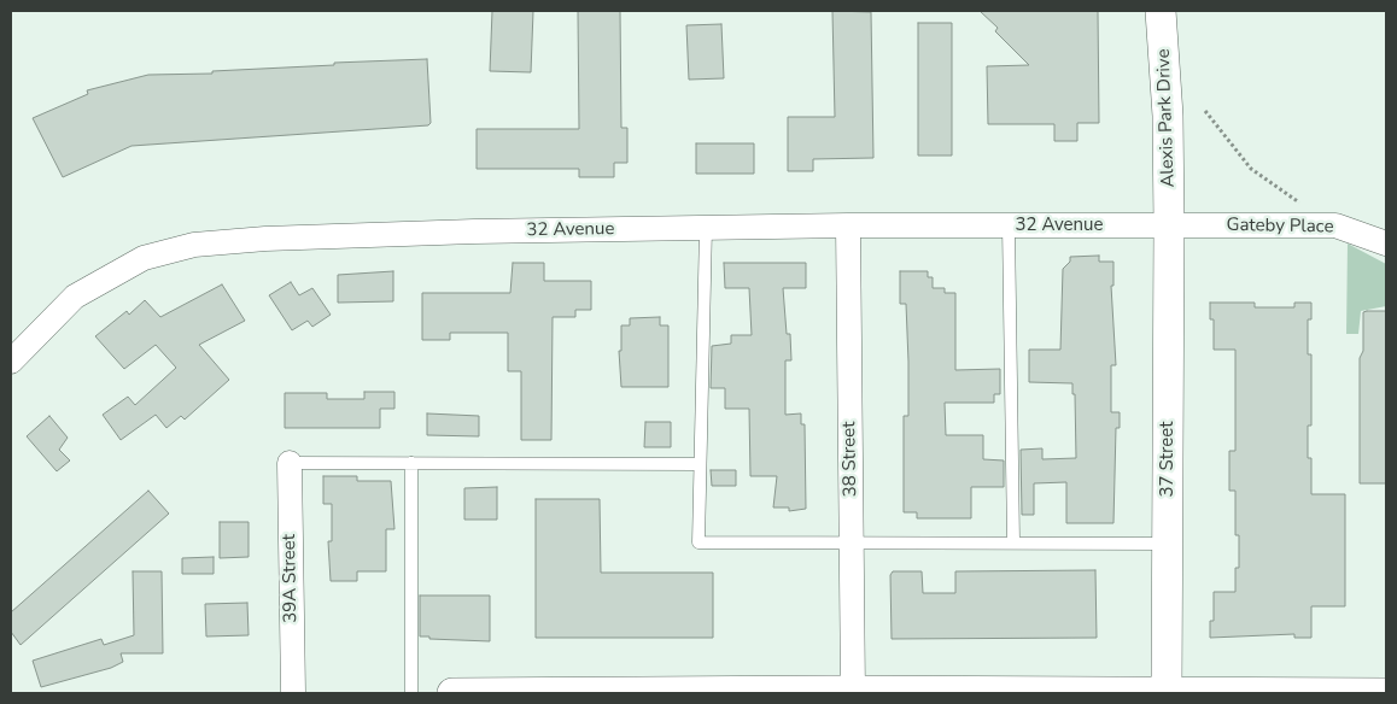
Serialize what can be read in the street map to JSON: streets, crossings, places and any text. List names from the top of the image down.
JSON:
{
  "streets": {
    "street": [
      "Alexis Park Drive",
      "32 Avenue",
      "Gateby Place",
      "38 Street",
      "37 Street",
      "39A Street"
    ]
  },
  "crossings": [
    ["Alexis Park Drive", "32 Avenue"],
    ["Alexis Park Drive", "Gateby Place"],
    ["Alexis Park Drive", "37 Street"],
    ["32 Avenue", "Gateby Place"],
    ["32 Avenue", "38 Street"],
    ["32 Avenue", "37 Street"],
    ["Gateby Place", "37 Street"]
  ]
}
